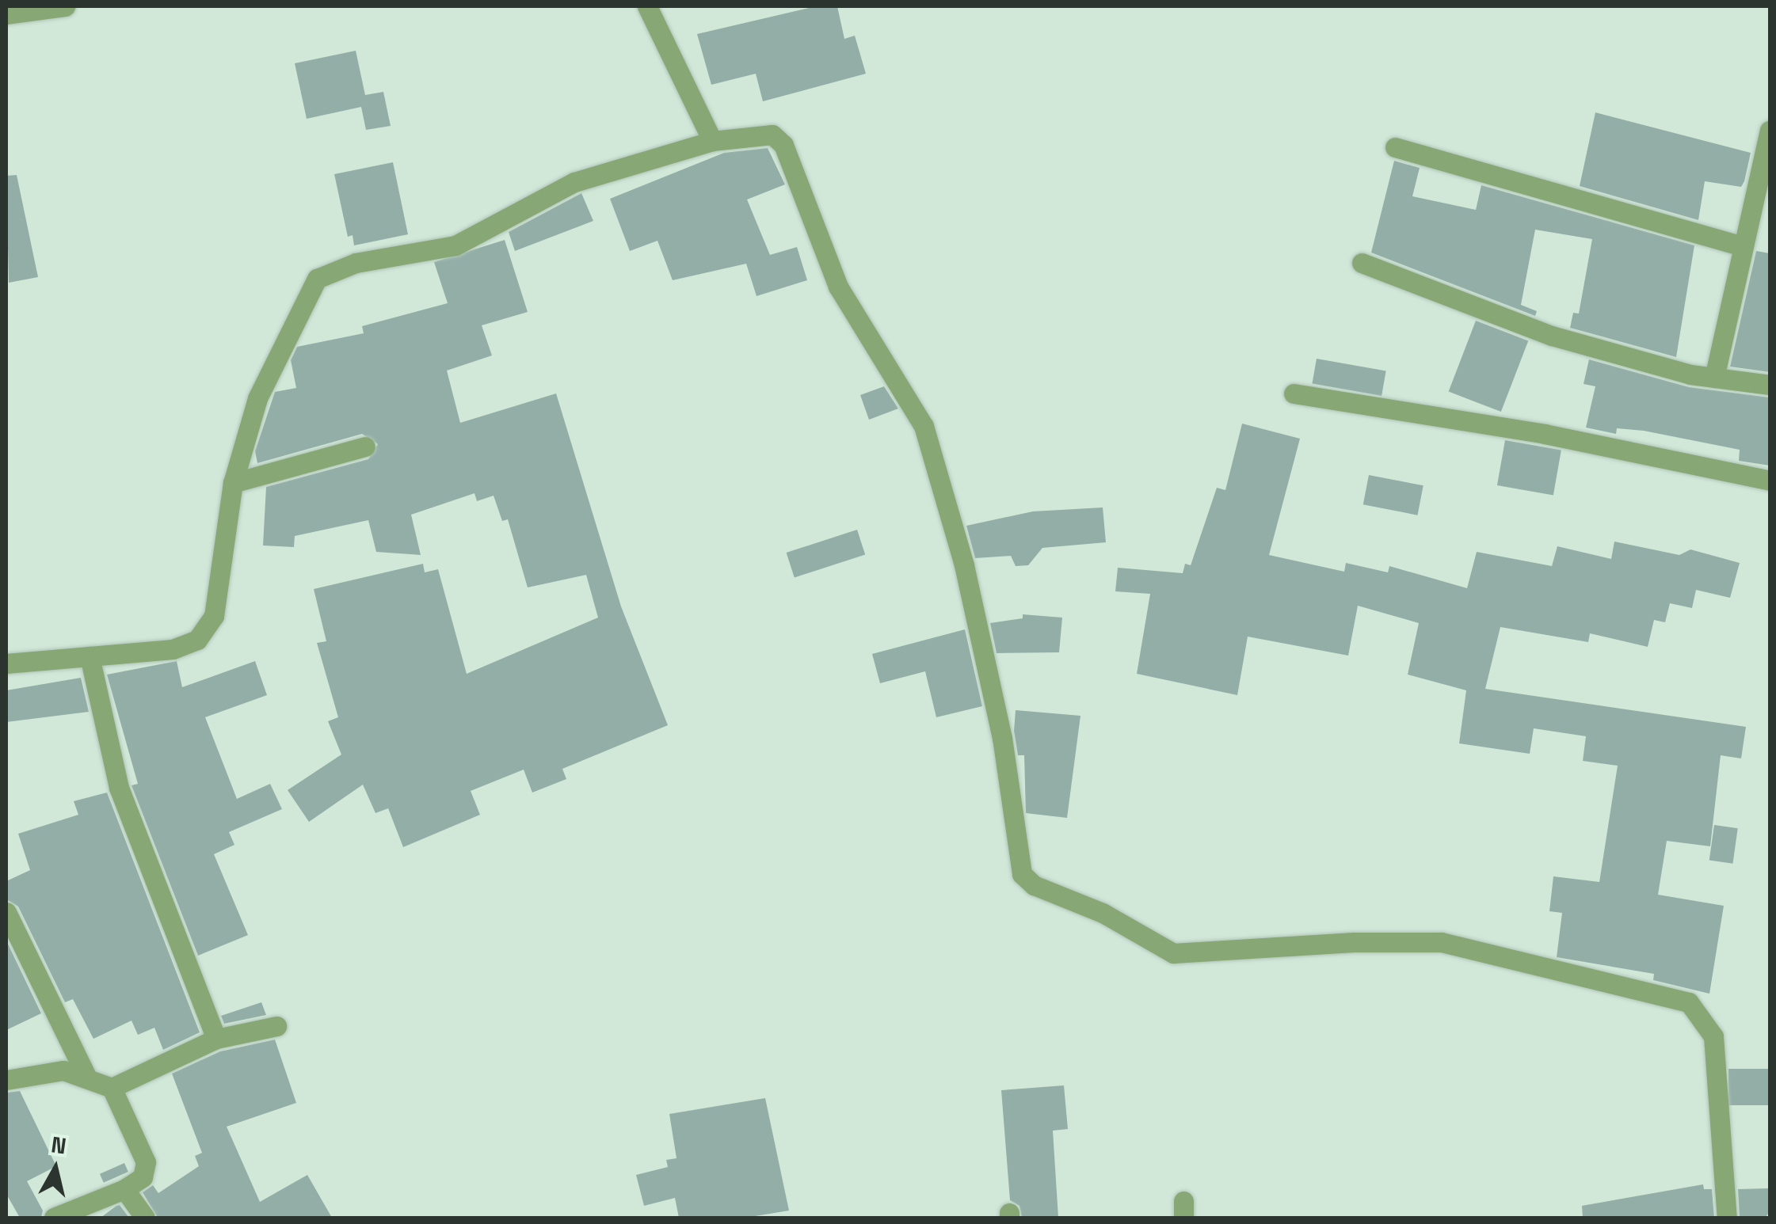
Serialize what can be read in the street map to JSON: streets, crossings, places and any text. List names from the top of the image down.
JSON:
{
  "north": "top"
}
